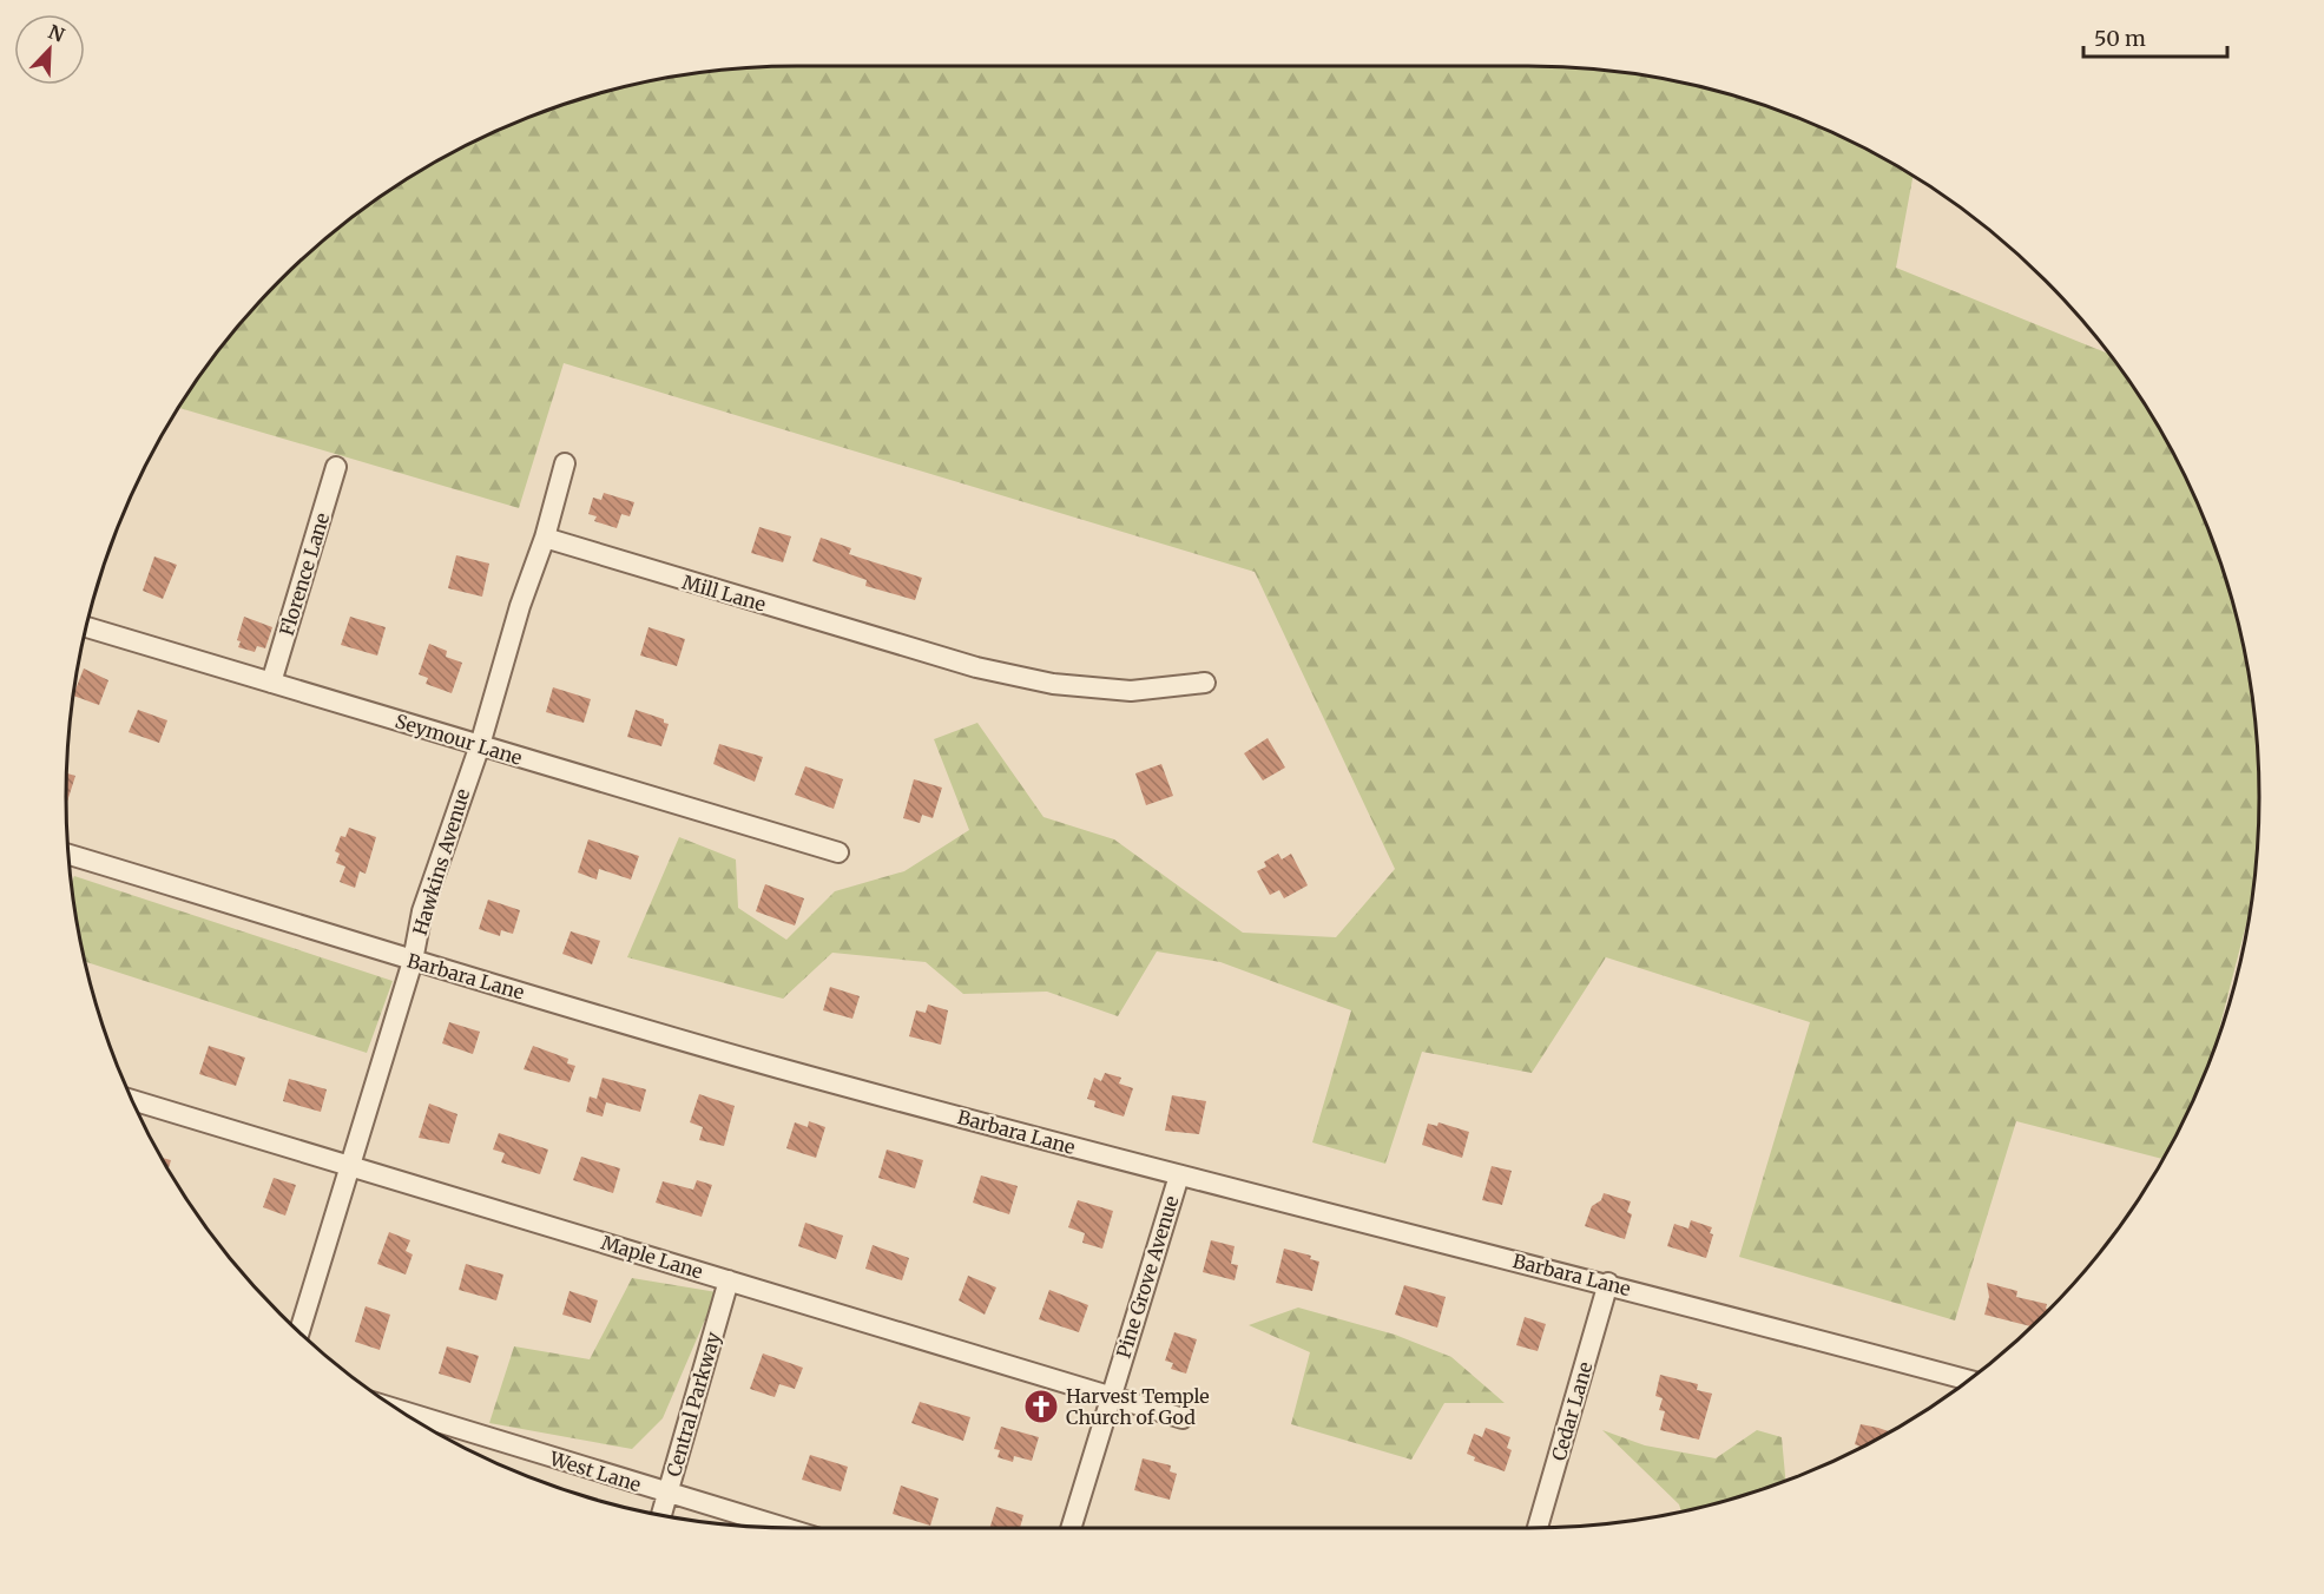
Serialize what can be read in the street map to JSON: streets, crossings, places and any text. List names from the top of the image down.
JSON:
{
  "streets": {
    "street": [
      "Florence Lane",
      "Mill Lane",
      "Seymour Lane",
      "Hawkins Avenue",
      "Barbara Lane",
      "Maple Lane",
      "Pine Grove Avenue",
      "Central Parkway",
      "Cedar Lane",
      "West Lane"
    ]
  },
  "crossings": [
    ["Florence Lane", "Seymour Lane"],
    ["Mill Lane", "Hawkins Avenue"],
    ["Seymour Lane", "Hawkins Avenue"],
    ["Hawkins Avenue", "Barbara Lane"],
    ["Hawkins Avenue", "Maple Lane"],
    ["Barbara Lane", "Pine Grove Avenue"],
    ["Barbara Lane", "Cedar Lane"],
    ["Maple Lane", "Pine Grove Avenue"],
    ["Maple Lane", "Central Parkway"],
    ["Central Parkway", "West Lane"]
  ],
  "places": {
    "church": ["Harvest Temple Church of God"]
  },
  "scale_bar": "50 m",
  "north": "top right"
}
